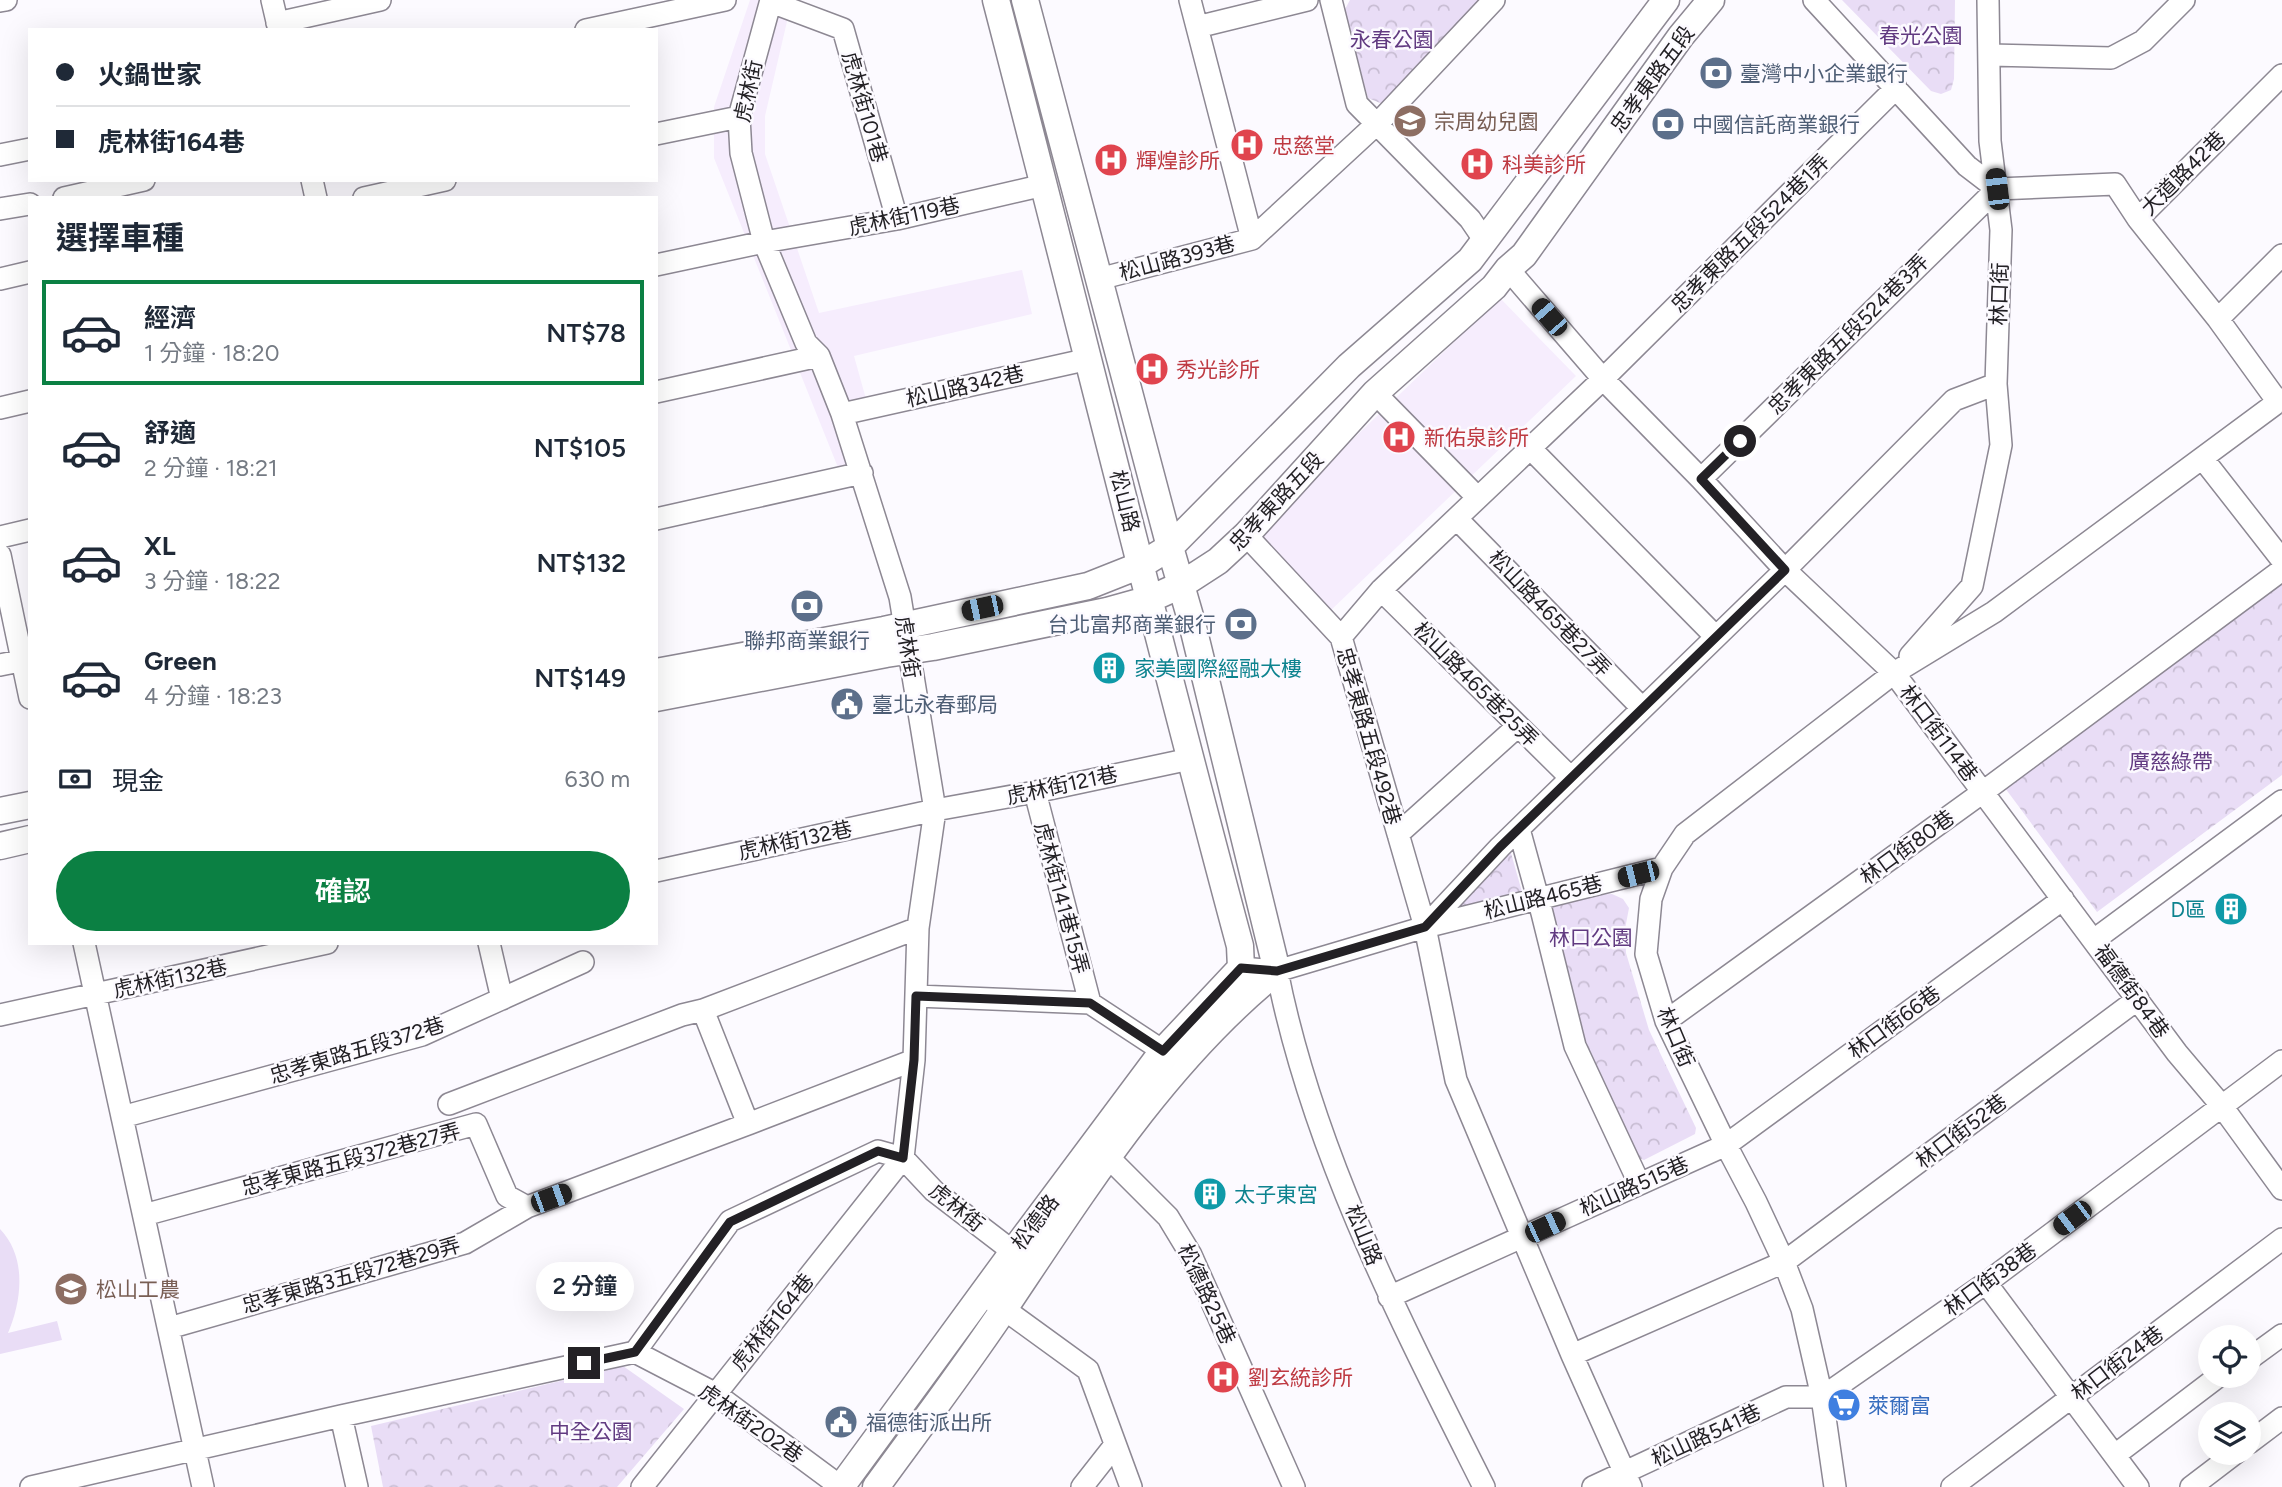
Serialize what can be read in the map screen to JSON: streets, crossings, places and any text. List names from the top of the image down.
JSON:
{
  "streets": {
    "main road": ["忠孝東路五段", "松山路", "松德路"],
    "street": [
      "虎林街",
      "虎林街101巷",
      "大道路42巷",
      "虎林街119巷",
      "忠孝東路五段524巷1弄",
      "松山路393巷",
      "林口街",
      "忠孝東路五段524巷3弄",
      "松山路342巷",
      "松山路465巷27弄",
      "松山路465巷25弄",
      "林口街114巷",
      "忠孝東路五段492巷",
      "虎林街121巷",
      "虎林街132巷",
      "林口街80巷",
      "松山路465巷",
      "虎林街141巷15弄",
      "福德街84巷",
      "林口街66巷",
      "忠孝東路五段372巷",
      "林口街52巷",
      "忠孝東路五段372巷27弄",
      "松山路515巷",
      "忠孝東路3五段72巷29弄",
      "林口街38巷",
      "松德路25巷",
      "虎林街164巷",
      "林口街24巷",
      "虎林街202巷",
      "松山路541巷"
    ]
  },
  "crossings": [
    ["忠孝東路五段", "虎林街"],
    ["忠孝東路五段", "松山路"],
    ["忠孝東路五段", "林口街114巷"],
    ["忠孝東路五段", "忠孝東路五段492巷"],
    ["虎林街", "虎林街101巷"],
    ["虎林街", "虎林街119巷"],
    ["虎林街", "松山路342巷"],
    ["虎林街", "虎林街121巷"],
    ["虎林街", "虎林街132巷"],
    ["虎林街", "忠孝東路五段372巷27弄"],
    ["虎林街", "松德路"],
    ["虎林街", "虎林街164巷"],
    ["虎林街101巷", "虎林街119巷"],
    ["大道路42巷", "林口街"],
    ["大道路42巷", "忠孝東路五段524巷3弄"],
    ["虎林街119巷", "松山路"],
    ["忠孝東路五段524巷1弄", "松山路465巷27弄"],
    ["忠孝東路五段524巷1弄", "松山路465巷25弄"],
    ["忠孝東路五段524巷1弄", "林口街114巷"],
    ["忠孝東路五段524巷1弄", "忠孝東路五段492巷"],
    ["松山路393巷", "松山路"],
    ["林口街", "忠孝東路五段524巷3弄"],
    ["林口街", "林口街114巷"],
    ["林口街", "林口街80巷"],
    ["林口街", "松山路465巷"],
    ["林口街", "林口街66巷"],
    ["林口街", "林口街52巷"],
    ["林口街", "松山路515巷"],
    ["林口街", "林口街38巷"],
    ["林口街", "松山路541巷"],
    ["忠孝東路五段524巷3弄", "林口街114巷"],
    ["松山路342巷", "松山路"],
    ["松山路", "虎林街121巷"],
    ["松山路", "松山路465巷"],
    ["松山路", "松山路515巷"],
    ["松山路", "松德路"],
    ["松山路465巷27弄", "松山路465巷"],
    ["松山路465巷25弄", "松山路465巷"],
    ["林口街114巷", "林口街80巷"],
    ["林口街114巷", "松山路465巷"],
    ["林口街114巷", "福德街84巷"],
    ["忠孝東路五段492巷", "松山路465巷"],
    ["忠孝東路五段492巷", "林口街52巷"],
    ["忠孝東路五段492巷", "松山路515巷"],
    ["忠孝東路五段492巷", "松山路541巷"],
    ["虎林街121巷", "虎林街132巷"],
    ["虎林街121巷", "虎林街141巷15弄"],
    ["林口街80巷", "福德街84巷"],
    ["松山路465巷", "松德路"],
    ["福德街84巷", "林口街66巷"],
    ["福德街84巷", "林口街52巷"],
    ["福德街84巷", "林口街38巷"],
    ["林口街66巷", "松山路515巷"],
    ["忠孝東路五段372巷27弄", "忠孝東路3五段72巷29弄"],
    ["松德路", "松德路25巷"],
    ["松德路", "虎林街202巷"],
    ["林口街38巷", "松山路541巷"],
    ["虎林街164巷", "虎林街202巷"]
  ],
  "parks": [
    "春光公園",
    "永春公園",
    "廣慈綠帶",
    "林口公園",
    "中全公園"
  ],
  "places": {
    "bank": [
      "臺灣中小企業銀行",
      "中國信託商業銀行",
      "聯邦商業銀行",
      "台北富邦商業銀行"
    ],
    "school or university": ["宗周幼兒園", "松山工農"],
    "hospital": [
      "忠慈堂",
      "輝煌診所",
      "科美診所",
      "秀光診所",
      "新佑泉診所",
      "劉玄統診所"
    ],
    "building": ["家美國際經融大樓", "D區", "太子東宮"],
    "public building": ["臺北永春郵局", "福德街派出所"],
    "supermarket": ["萊爾富"]
  },
  "page": {
    "banner": ["火鍋世家", "虎林街164巷"],
    "heading": "選擇車種",
    "list": [
      {
        "name": "經濟",
        "note": "1 分鐘 · 18:20",
        "value": "NT$78"
      },
      {
        "name": "舒適",
        "note": "2 分鐘 · 18:21",
        "value": "NT$105"
      },
      {
        "name": "XL",
        "note": "3 分鐘 · 18:22",
        "value": "NT$132"
      },
      {
        "name": "Green",
        "note": "4 分鐘 · 18:23",
        "value": "NT$149"
      }
    ],
    "pay": ["現金", "630 m"],
    "buttons": "確認",
    "bubble": "2 分鐘"
  }
}
